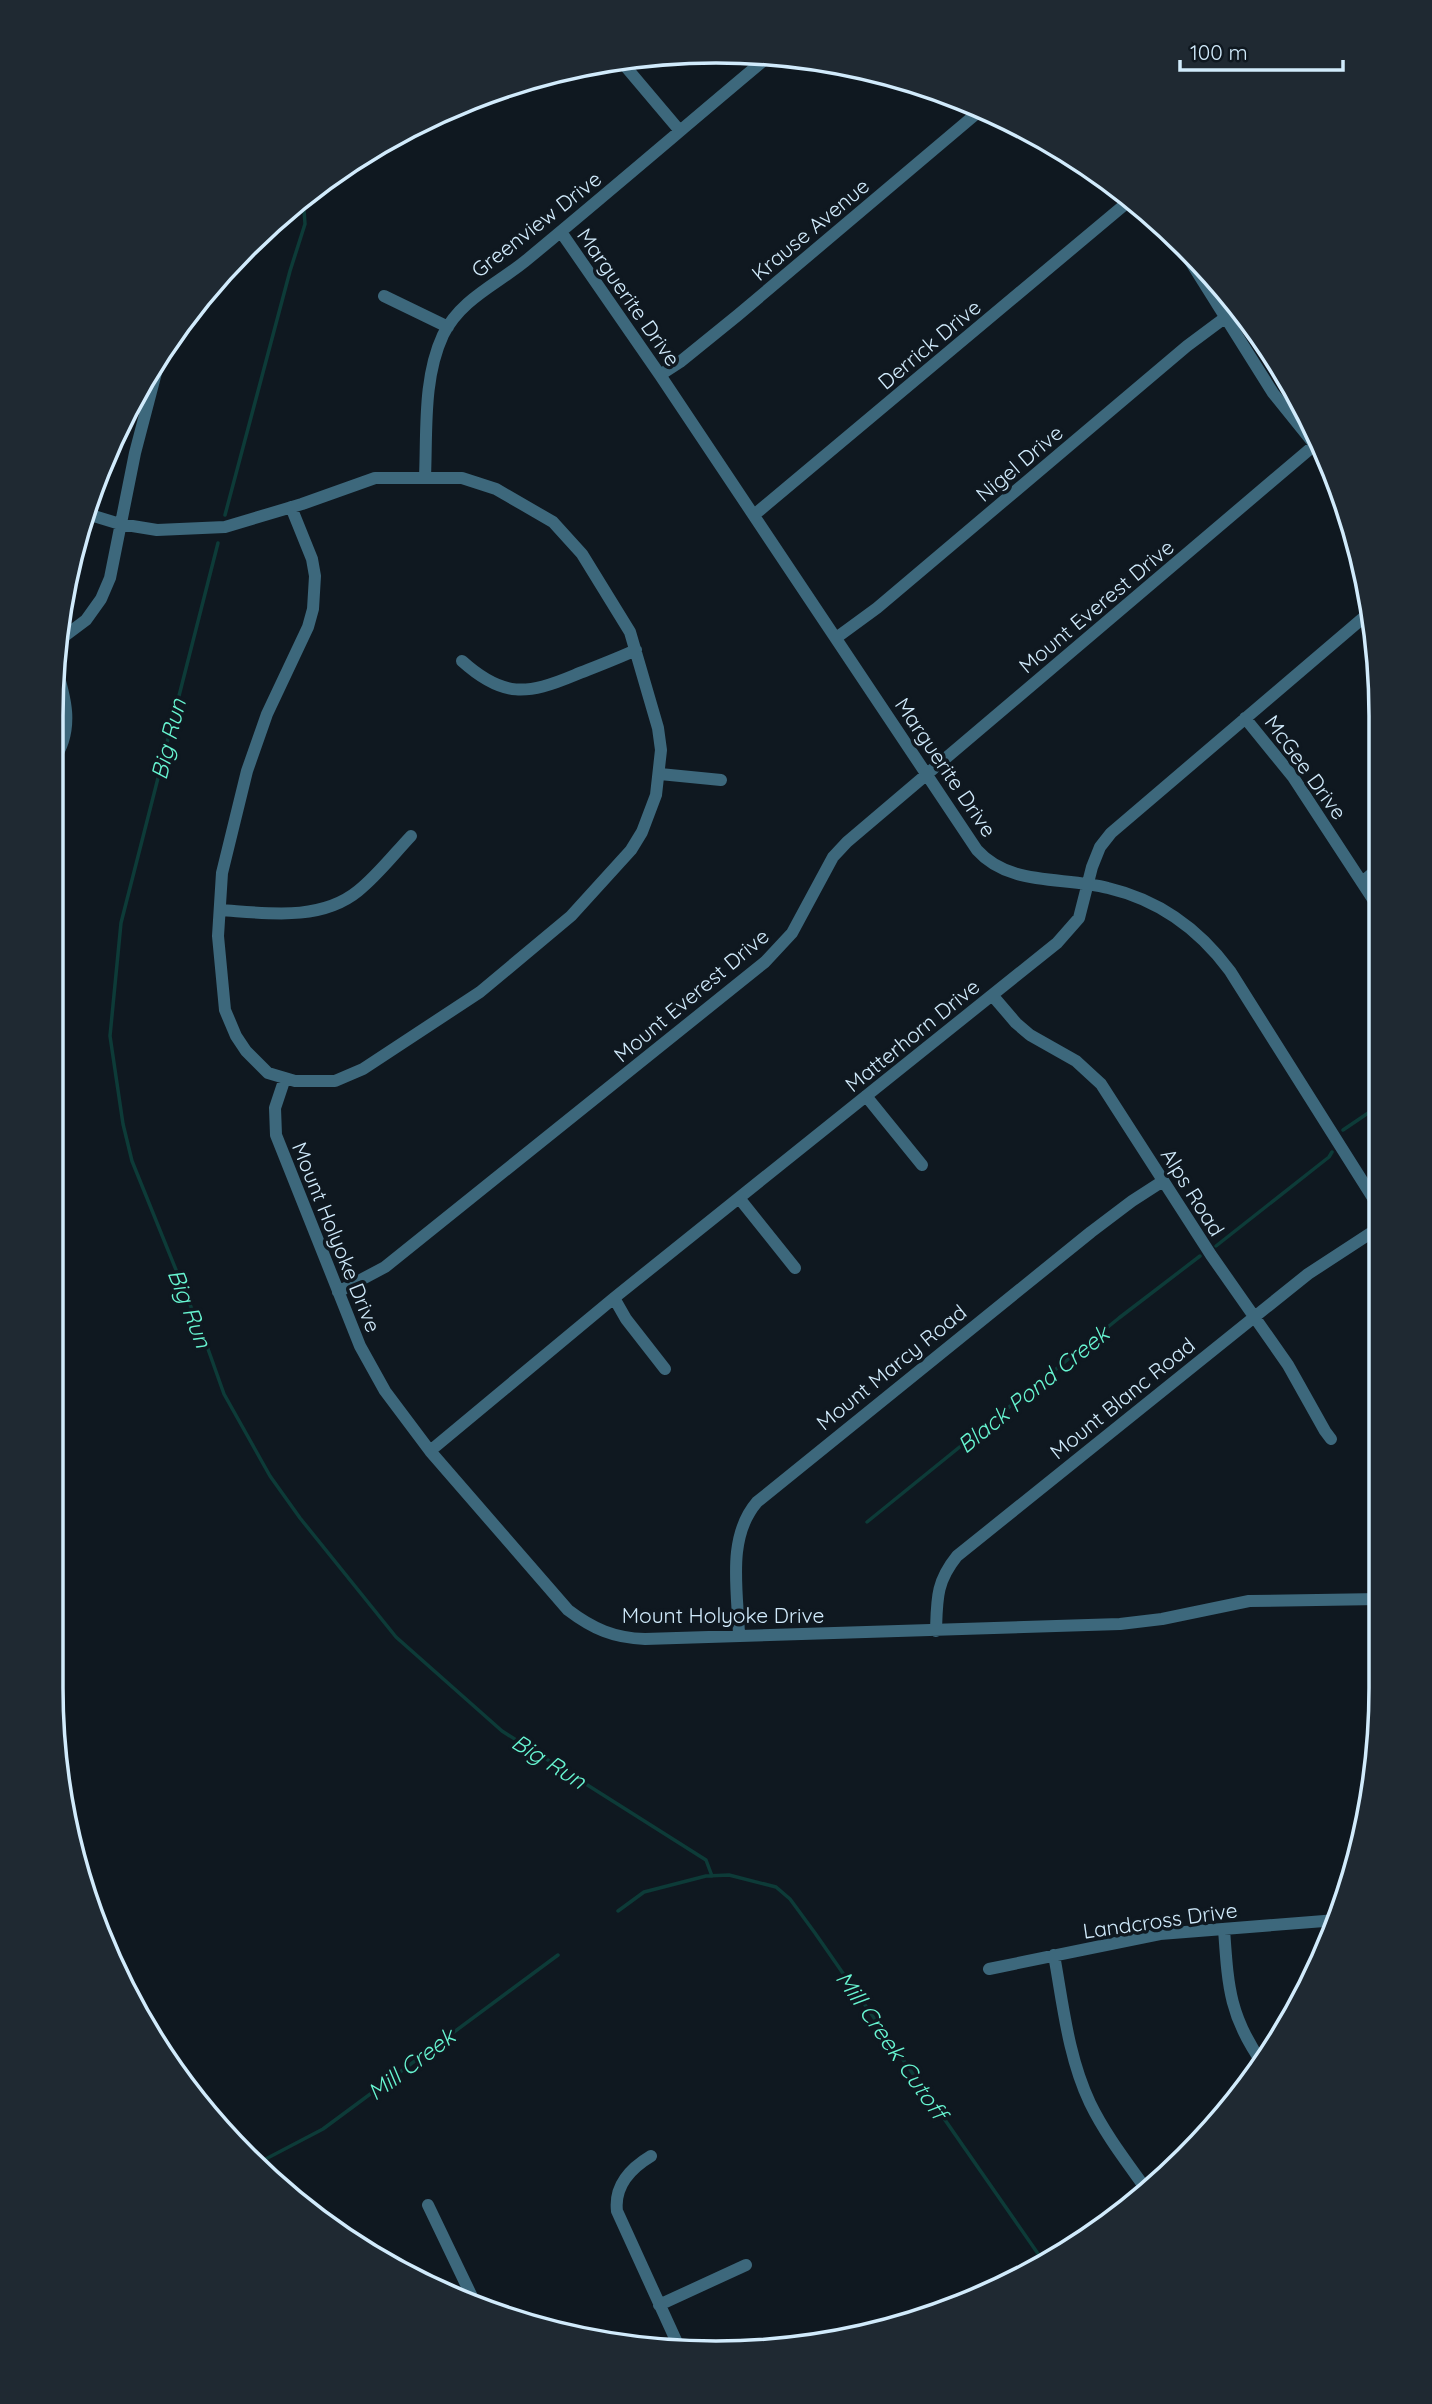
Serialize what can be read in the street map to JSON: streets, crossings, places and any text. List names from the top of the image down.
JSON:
{
  "streets": {
    "street": [
      "Greenview Drive",
      "Krause Avenue",
      "Marguerite Drive",
      "Derrick Drive",
      "Nigel Drive",
      "Mount Everest Drive",
      "McGee Drive",
      "Matterhorn Drive",
      "Alps Road",
      "Mount Holyoke Drive",
      "Mount Marcy Road",
      "Mount Blanc Road",
      "Landcross Drive"
    ]
  },
  "crossings": [
    ["Greenview Drive", "Marguerite Drive"],
    ["Krause Avenue", "Marguerite Drive"],
    ["Marguerite Drive", "Derrick Drive"],
    ["Marguerite Drive", "Nigel Drive"],
    ["Marguerite Drive", "Mount Everest Drive"],
    ["Marguerite Drive", "Matterhorn Drive"],
    ["Mount Everest Drive", "Mount Holyoke Drive"],
    ["McGee Drive", "Matterhorn Drive"],
    ["Matterhorn Drive", "Alps Road"],
    ["Matterhorn Drive", "Mount Holyoke Drive"],
    ["Alps Road", "Mount Marcy Road"],
    ["Alps Road", "Mount Blanc Road"],
    ["Mount Holyoke Drive", "Mount Marcy Road"],
    ["Mount Holyoke Drive", "Mount Blanc Road"]
  ],
  "water": [
    "Big Run",
    "Black Pond Creek",
    "Mill Creek Cutoff",
    "Mill Creek"
  ],
  "scale_bar": "100 m"
}
